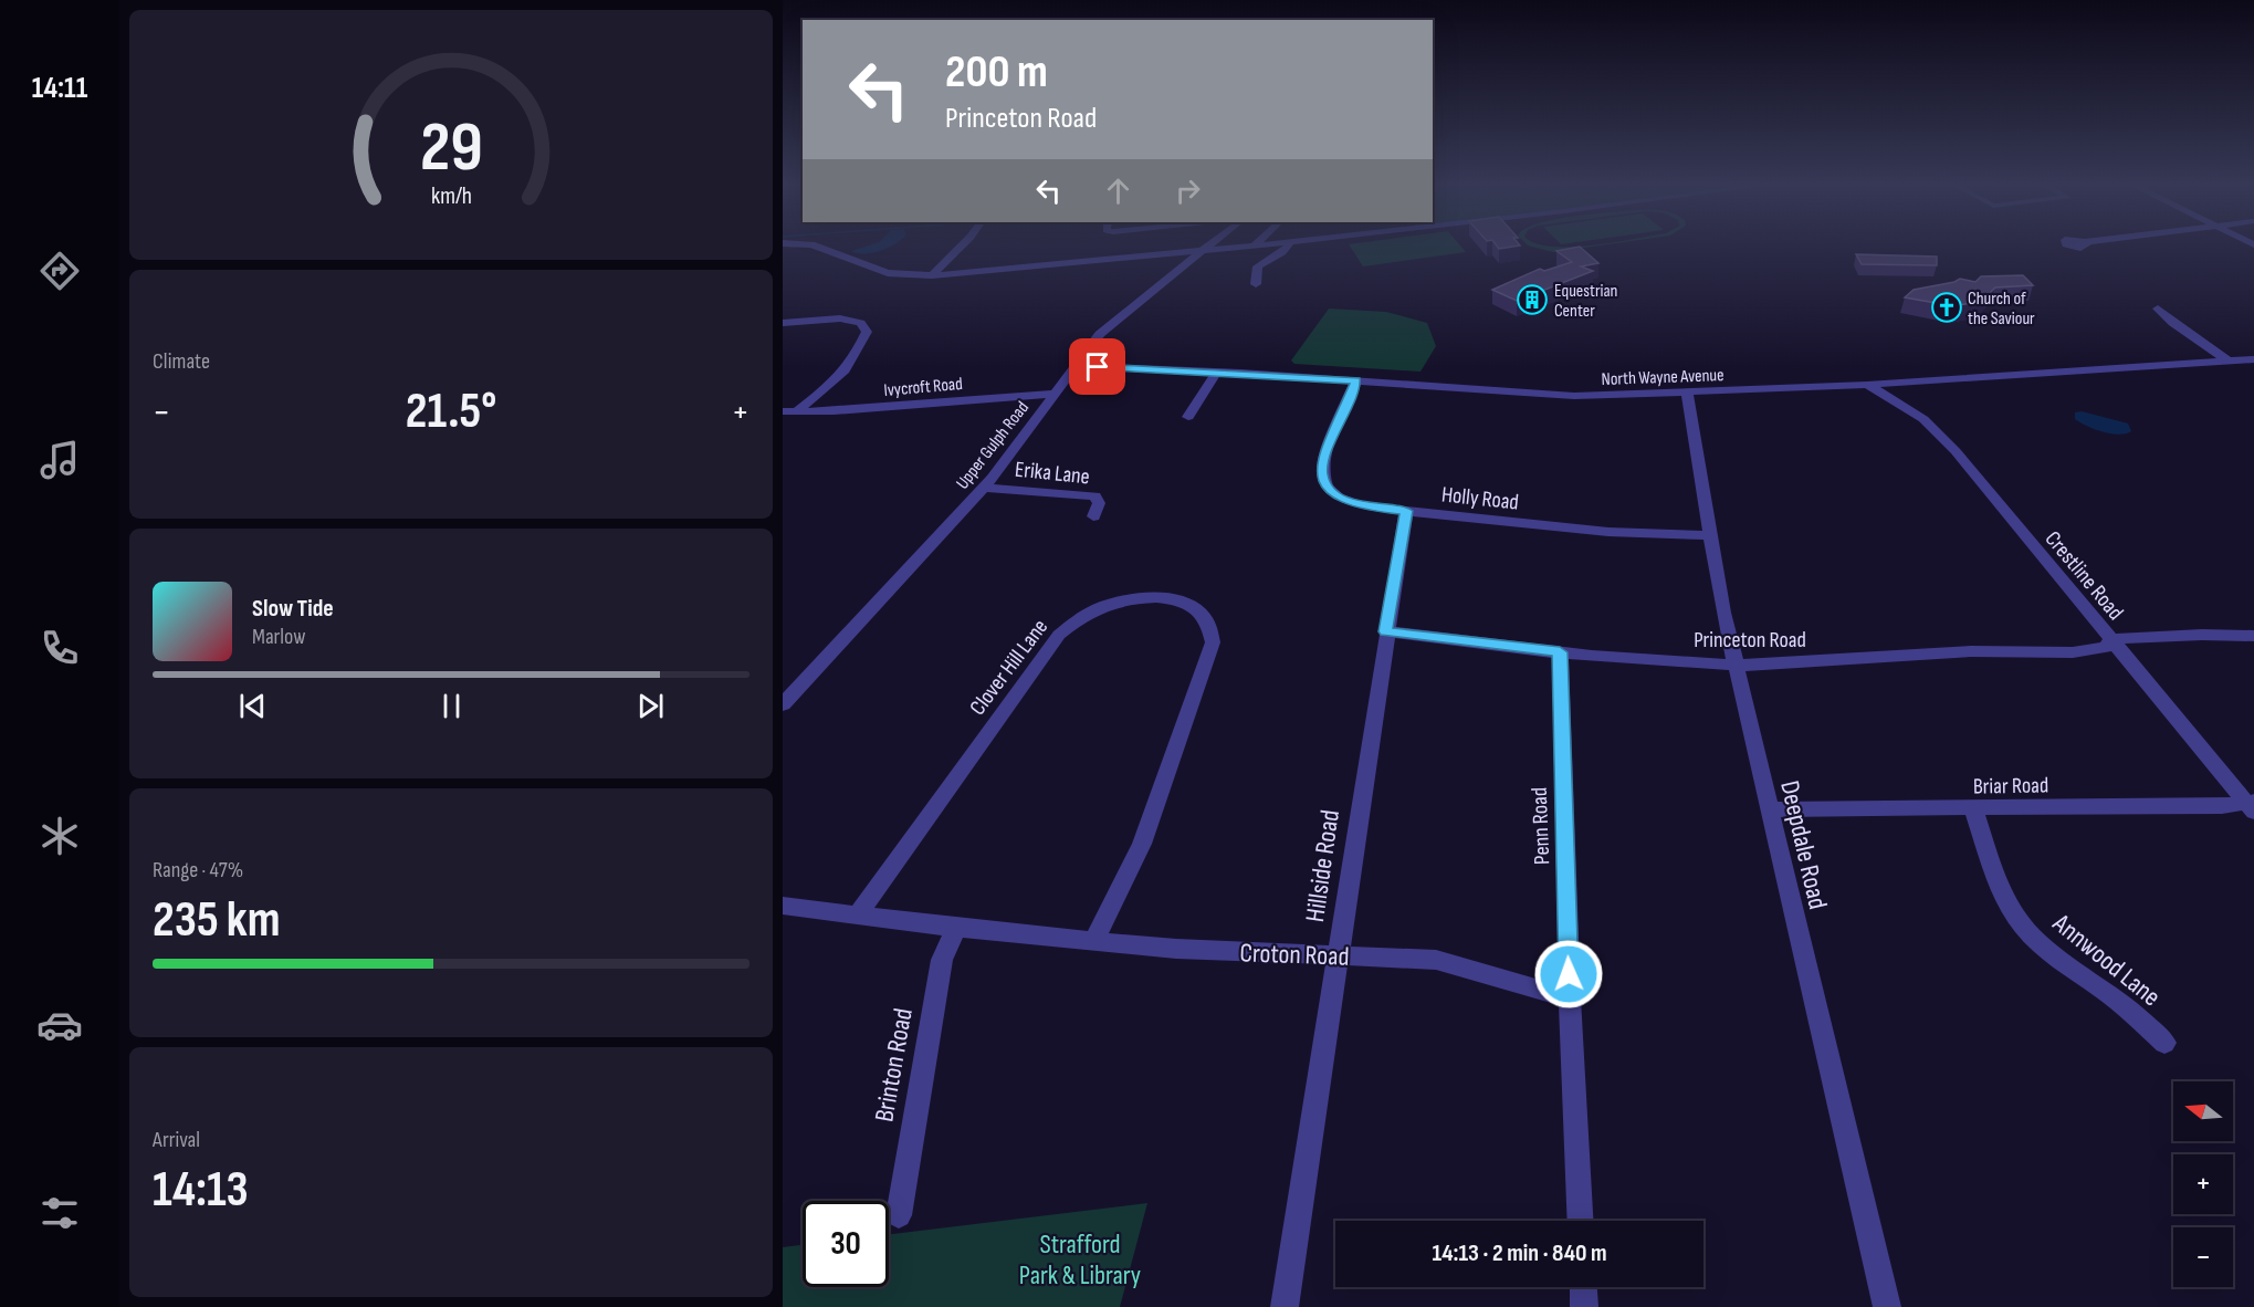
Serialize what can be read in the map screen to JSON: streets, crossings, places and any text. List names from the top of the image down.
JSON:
{
  "streets": {
    "street": [
      "North Wayne Avenue",
      "Ivycroft Road",
      "Upper Gulph Road",
      "Erika Lane",
      "Holly Road",
      "Crestline Road",
      "Princeton Road",
      "Clover Hill Lane",
      "Briar Road",
      "Penn Road",
      "Deepdale Road",
      "Hillside Road",
      "Croton Road",
      "Annwood Lane",
      "Brinton Road"
    ]
  },
  "crossings": [
    ["North Wayne Avenue", "Upper Gulph Road"],
    ["North Wayne Avenue", "Holly Road"],
    ["North Wayne Avenue", "Crestline Road"],
    ["North Wayne Avenue", "Deepdale Road"],
    ["Ivycroft Road", "Upper Gulph Road"],
    ["Upper Gulph Road", "Erika Lane"],
    ["Holly Road", "Deepdale Road"],
    ["Holly Road", "Hillside Road"],
    ["Crestline Road", "Princeton Road"],
    ["Crestline Road", "Briar Road"],
    ["Princeton Road", "Penn Road"],
    ["Princeton Road", "Deepdale Road"],
    ["Princeton Road", "Hillside Road"],
    ["Clover Hill Lane", "Croton Road"],
    ["Briar Road", "Deepdale Road"],
    ["Briar Road", "Annwood Lane"],
    ["Penn Road", "Croton Road"],
    ["Hillside Road", "Croton Road"],
    ["Croton Road", "Brinton Road"]
  ],
  "parks": ["Strafford Park & Library"],
  "places": {
    "building": ["Equestrian Center"],
    "church": ["Church of the Saviour"]
  },
  "north": "left",
  "page": {
    "tabs": "14:11",
    "turn": ["200 m", "Princeton Road"],
    "tile": [
      "Climate",
      ["Range · 47%", "235 km"],
      ["Arrival", "14:13"]
    ],
    "heat": ["−", "21.5°", "+"],
    "song": ["Slow Tide", "Marlow"],
    "map_buttons": ["+", "−"],
    "limit": "30",
    "trip": "14:13 · 2 min · 840 m",
    "gauge": ["29", "km/h"]
  }
}
